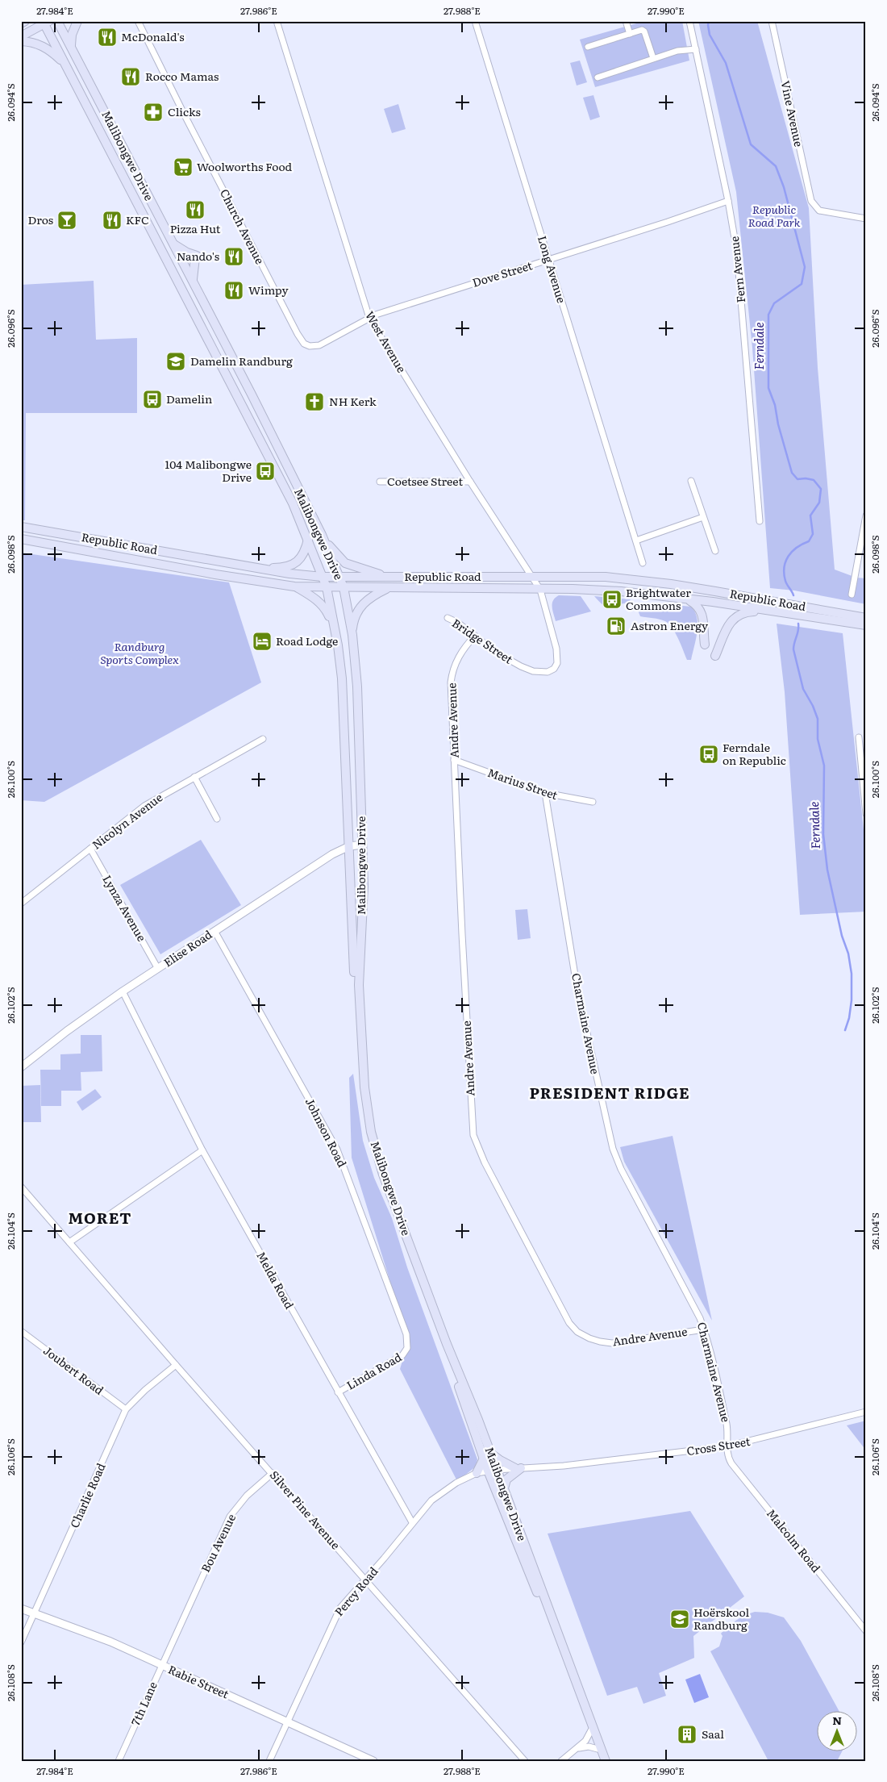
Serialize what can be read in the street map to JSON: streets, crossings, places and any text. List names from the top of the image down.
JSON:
{
  "streets": {
    "main road": ["Malibongwe Drive", "Republic Road"],
    "street": [
      "Vine Avenue",
      "Church Avenue",
      "Long Avenue",
      "Fern Avenue",
      "Dove Street",
      "West Avenue",
      "Coetsee Street",
      "Bridge Street",
      "Andre Avenue",
      "Marius Street",
      "Nicolyn Avenue",
      "Lynza Avenue",
      "Elise Road",
      "Charmaine Avenue",
      "Johnson Road",
      "Melda Road",
      "Joubert Road",
      "Linda Road",
      "Cross Street",
      "Charlie Road",
      "Silver Pine Avenue",
      "Malcolm Road",
      "Bou Avenue",
      "Percy Road",
      "Rabie Street",
      "7th Lane"
    ]
  },
  "crossings": [
    ["Malibongwe Drive", "Republic Road"],
    ["Malibongwe Drive", "Elise Road"],
    ["Malibongwe Drive", "Cross Street"],
    ["Malibongwe Drive", "Percy Road"],
    ["Church Avenue", "Dove Street"],
    ["Long Avenue", "Dove Street"],
    ["Fern Avenue", "Dove Street"],
    ["Dove Street", "West Avenue"],
    ["West Avenue", "Coetsee Street"],
    ["West Avenue", "Republic Road"],
    ["West Avenue", "Bridge Street"],
    ["Republic Road", "Bridge Street"],
    ["Bridge Street", "Andre Avenue"],
    ["Andre Avenue", "Marius Street"],
    ["Andre Avenue", "Charmaine Avenue"],
    ["Marius Street", "Charmaine Avenue"],
    ["Nicolyn Avenue", "Lynza Avenue"],
    ["Lynza Avenue", "Elise Road"],
    ["Elise Road", "Johnson Road"],
    ["Elise Road", "Melda Road"],
    ["Charmaine Avenue", "Cross Street"],
    ["Charmaine Avenue", "Malcolm Road"],
    ["Johnson Road", "Linda Road"],
    ["Melda Road", "Linda Road"],
    ["Melda Road", "Percy Road"],
    ["Joubert Road", "Charlie Road"],
    ["Cross Street", "Malcolm Road"],
    ["Cross Street", "Percy Road"],
    ["Charlie Road", "Silver Pine Avenue"],
    ["Charlie Road", "Rabie Street"],
    ["Silver Pine Avenue", "Bou Avenue"],
    ["Silver Pine Avenue", "Percy Road"],
    ["Bou Avenue", "7th Lane"],
    ["Percy Road", "Rabie Street"],
    ["Rabie Street", "7th Lane"]
  ],
  "districts": ["PRESIDENT RIDGE", "MORET"],
  "water": ["Ferndale"],
  "parks": ["Republic Road Park", "Randburg Sports Complex"],
  "places": {
    "restaurant": [
      "McDonald's",
      "Rocco Mamas",
      "Pizza Hut",
      "KFC",
      "Nando's",
      "Wimpy"
    ],
    "pharmacy": ["Clicks"],
    "supermarket": ["Woolworths Food"],
    "bar": ["Dros"],
    "school or university": ["Damelin Randburg", "Hoërskool Randburg"],
    "bus stop": [
      "Damelin",
      "104 Malibongwe Drive",
      "Brightwater Commons",
      "Ferndale on Republic"
    ],
    "church": ["NH Kerk"],
    "fuel station": ["Astron Energy"],
    "hotel": ["Road Lodge"],
    "building": ["Saal"]
  },
  "north": "top",
  "coordinates": [
    "27.984°E",
    "27.986°E",
    "27.988°E",
    "27.990°E",
    "26.094°S",
    "26.096°S",
    "26.098°S",
    "26.100°S",
    "26.102°S",
    "26.104°S",
    "26.106°S",
    "26.108°S"
  ]
}
